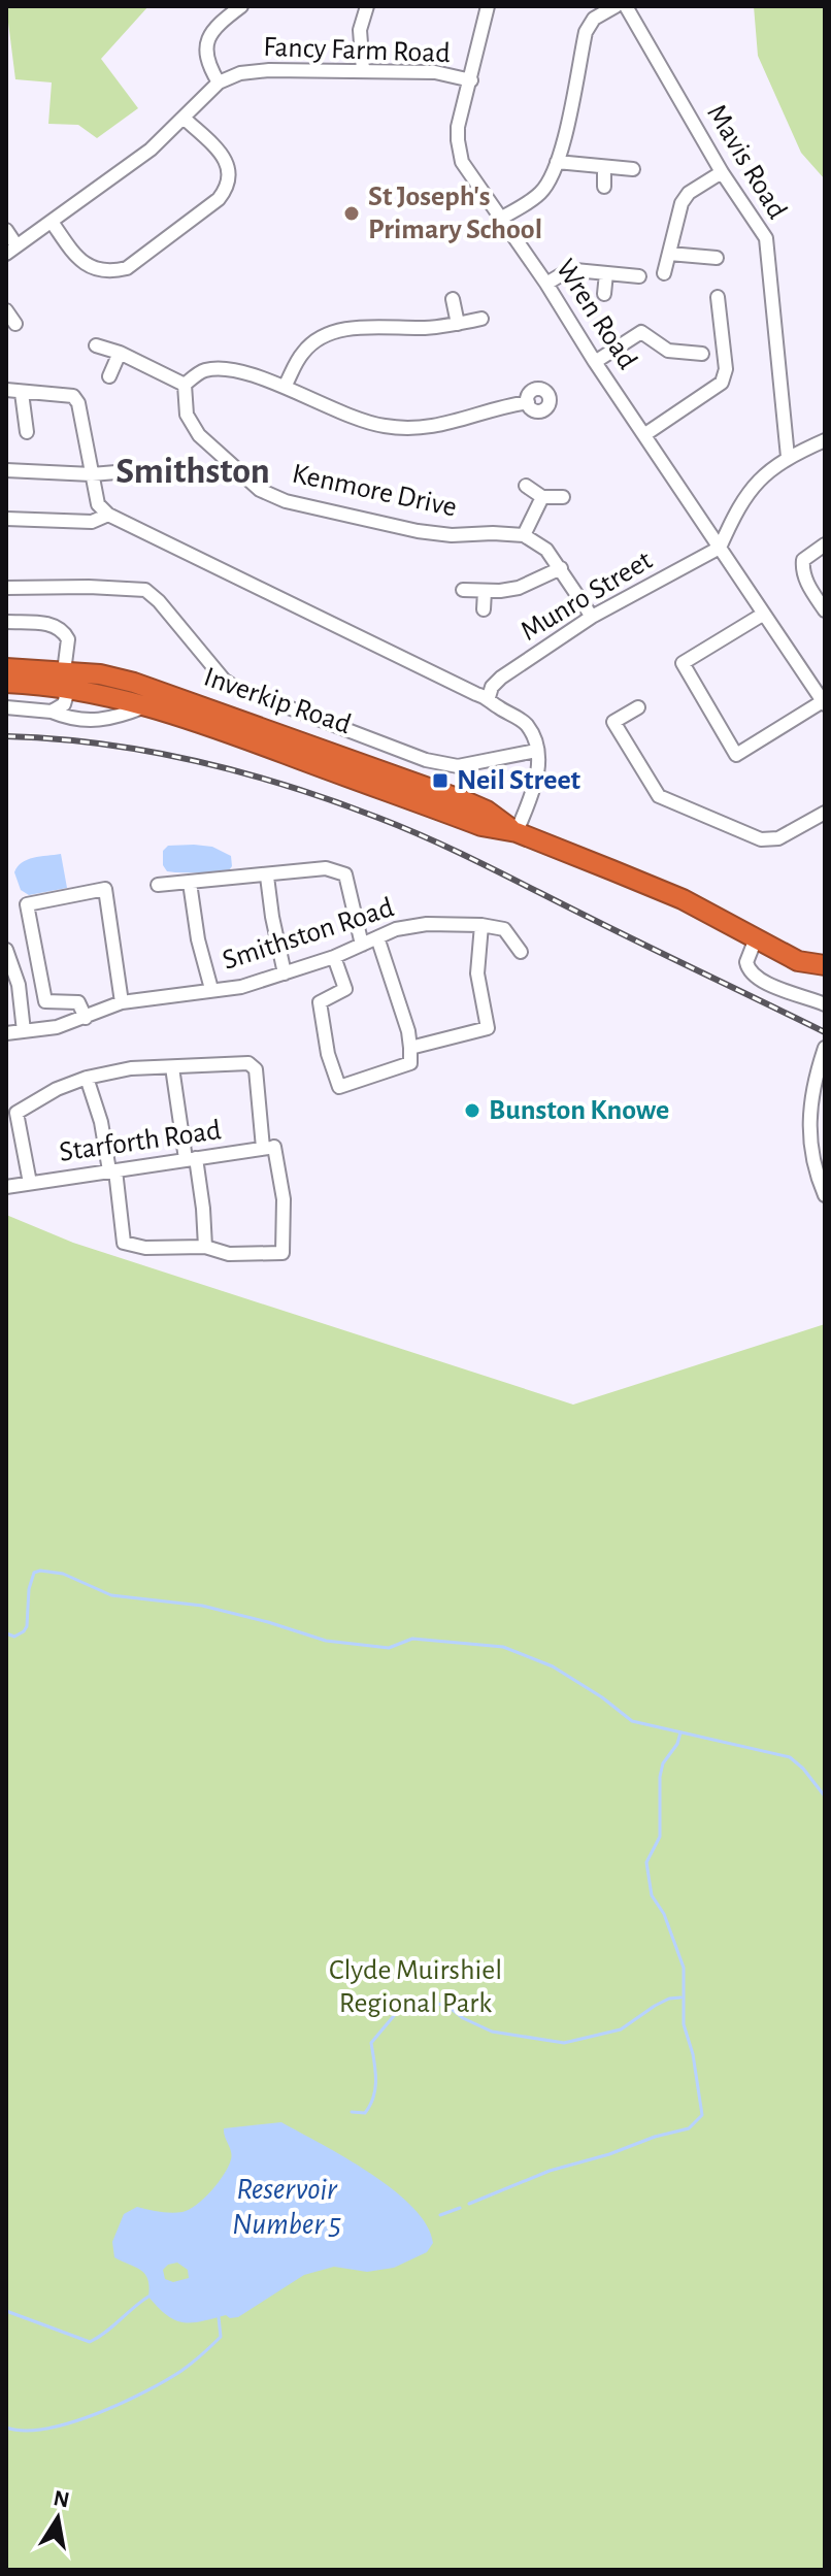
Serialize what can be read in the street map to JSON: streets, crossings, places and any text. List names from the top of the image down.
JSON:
{
  "streets": {
    "highway": ["Inverkip Road"],
    "street": [
      "Fancy Farm Road",
      "Mavis Road",
      "Wren Road",
      "Kenmore Drive",
      "Munro Street",
      "Smithston Road",
      "Starforth Road"
    ]
  },
  "crossings": [
    ["Fancy Farm Road", "Wren Road"],
    ["Wren Road", "Munro Street"]
  ],
  "districts": ["Smithston"],
  "water": ["Reservoir Number 5"],
  "parks": ["Clyde Muirshiel Regional Park"],
  "places": {
    "other": ["St Joseph's Primary School", "Bunston Knowe"],
    "transit": ["Neil Street"]
  },
  "north": "top"
}
